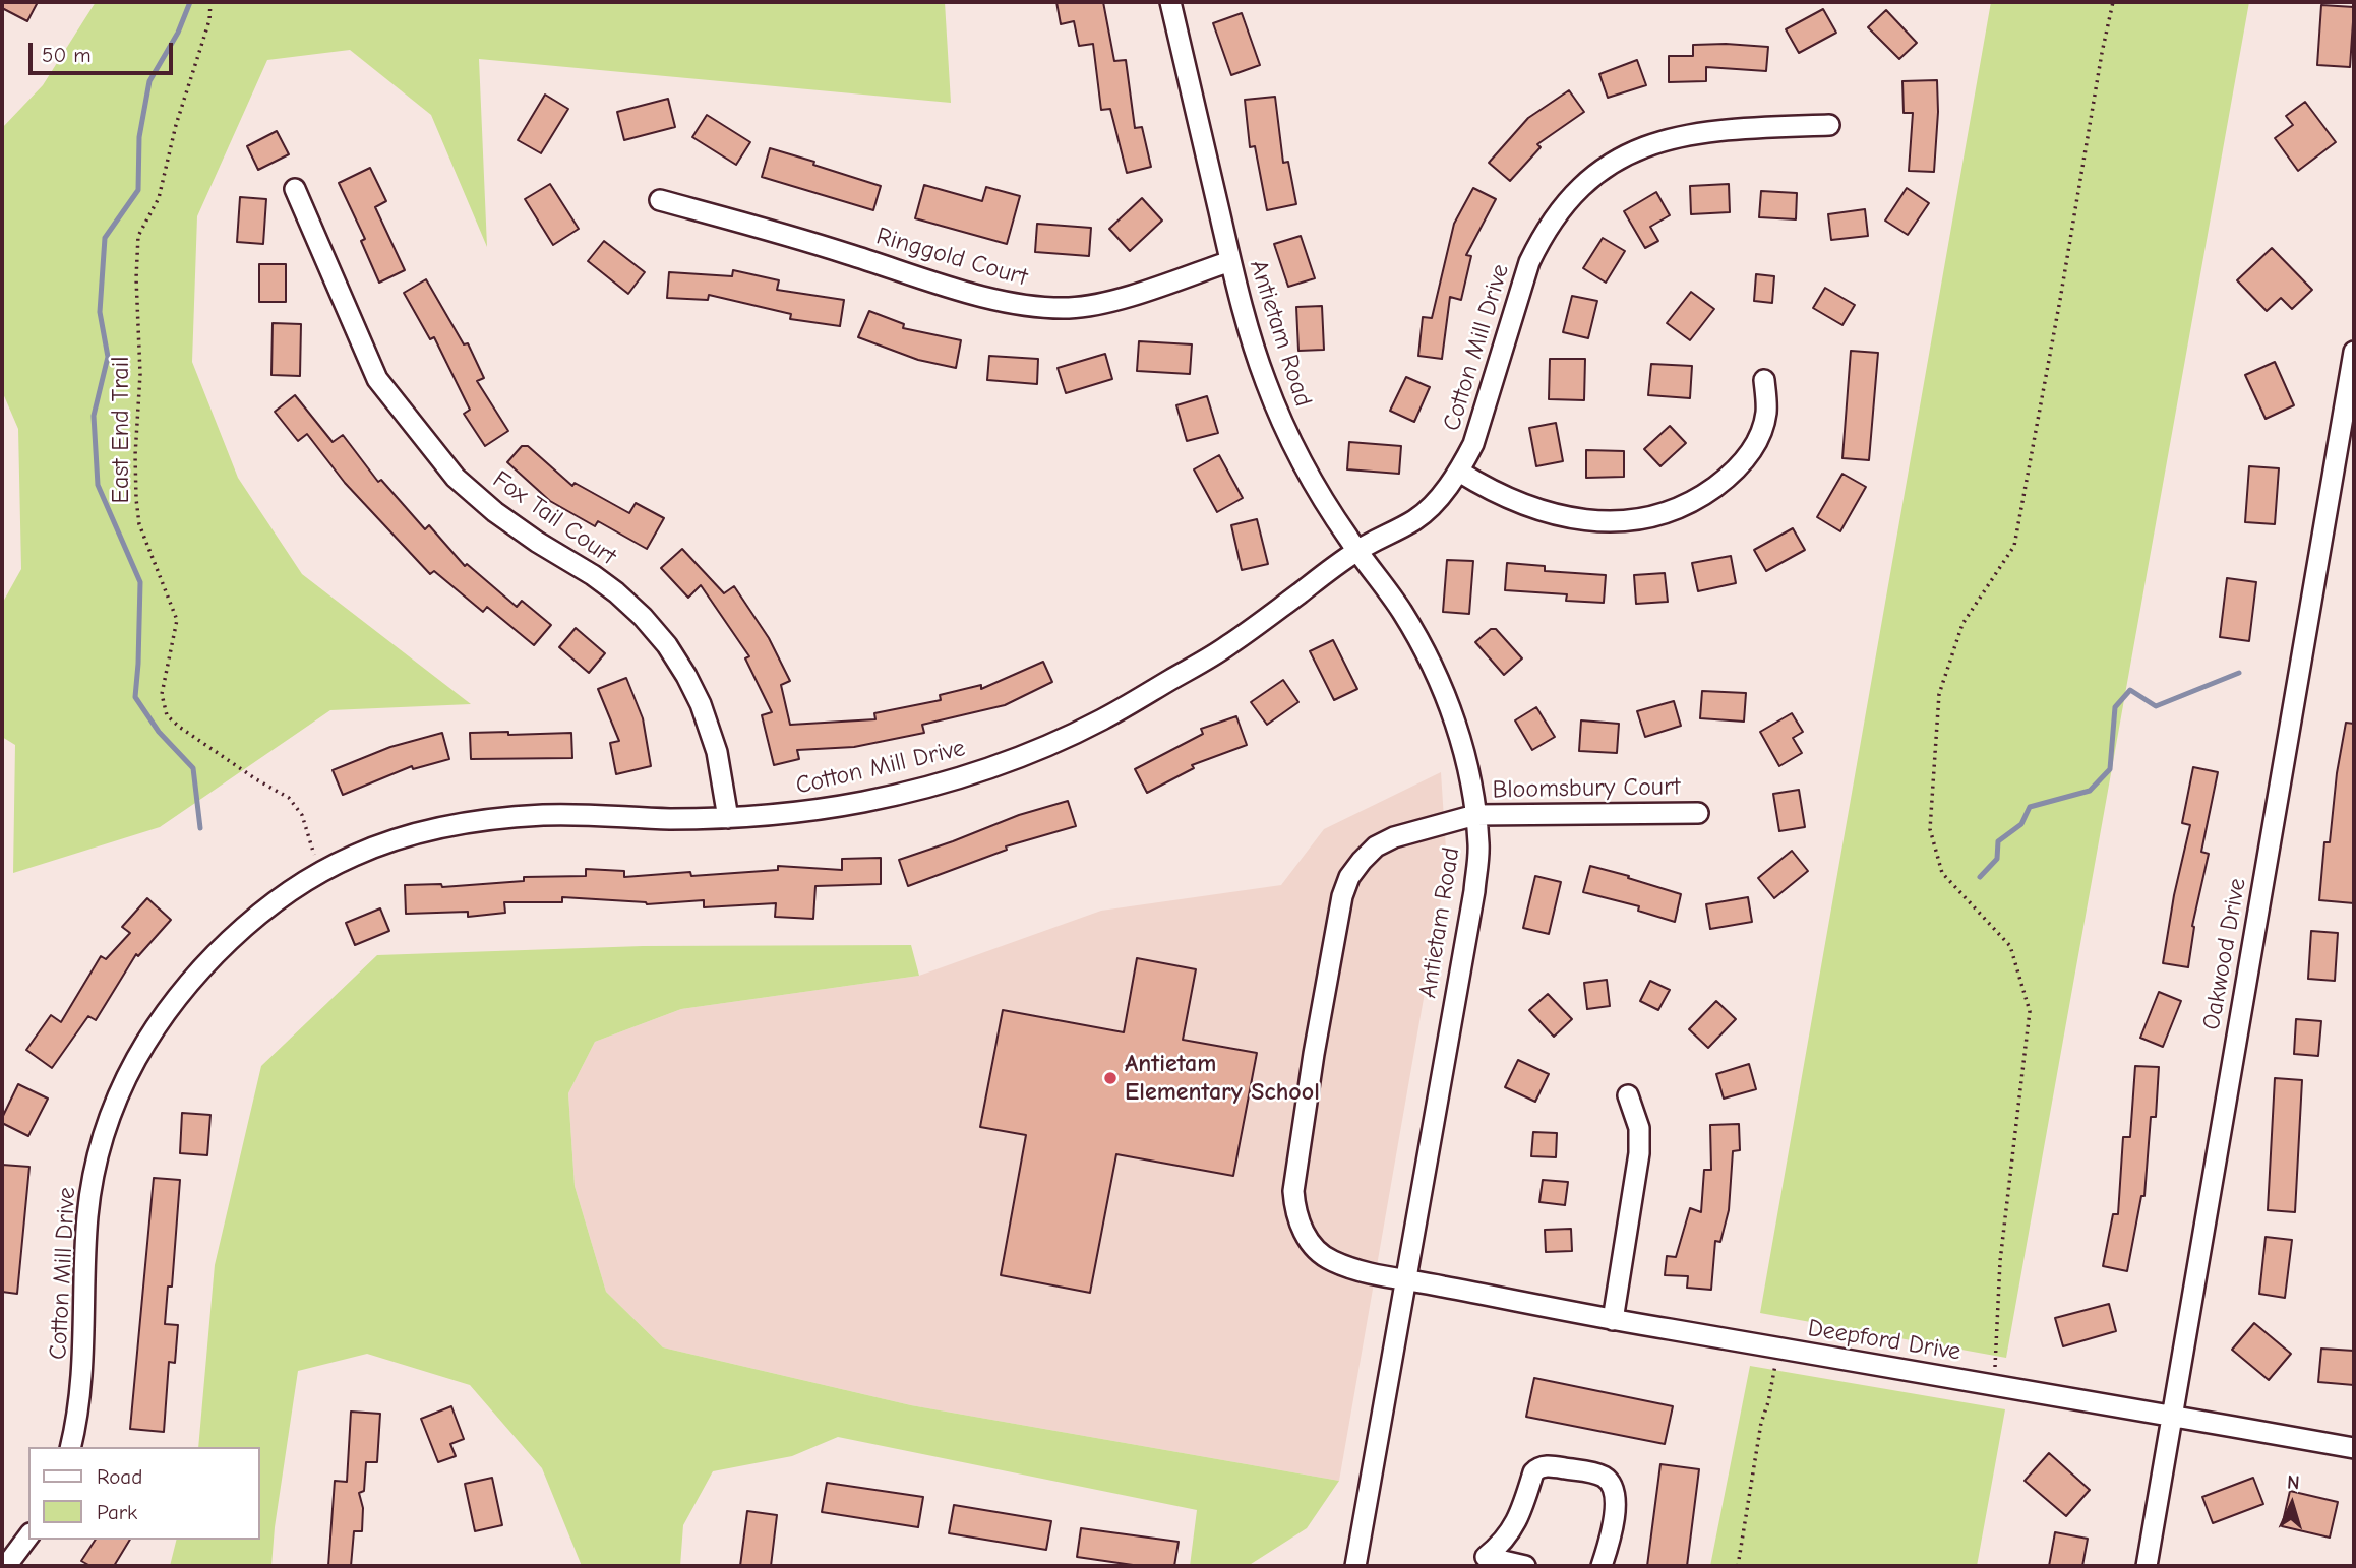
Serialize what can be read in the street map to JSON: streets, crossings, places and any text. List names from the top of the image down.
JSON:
{
  "streets": {
    "street": [
      "Ringgold Court",
      "Antietam Road",
      "Cotton Mill Drive",
      "Fox Tail Court",
      "Bloomsbury Court",
      "Oakwood Drive",
      "Deepford Drive"
    ],
    "path": ["East End Trail"]
  },
  "crossings": [
    ["Ringgold Court", "Antietam Road"],
    ["Antietam Road", "Cotton Mill Drive"],
    ["Antietam Road", "Bloomsbury Court"],
    ["Antietam Road", "Deepford Drive"],
    ["Cotton Mill Drive", "East End Trail"],
    ["Cotton Mill Drive", "Fox Tail Court"],
    ["Bloomsbury Court", "Deepford Drive"],
    ["Oakwood Drive", "Deepford Drive"]
  ],
  "places": ["Antietam Elementary School"],
  "legend": ["Road", "Park"],
  "scale_bar": "50 m",
  "north": "top"
}
